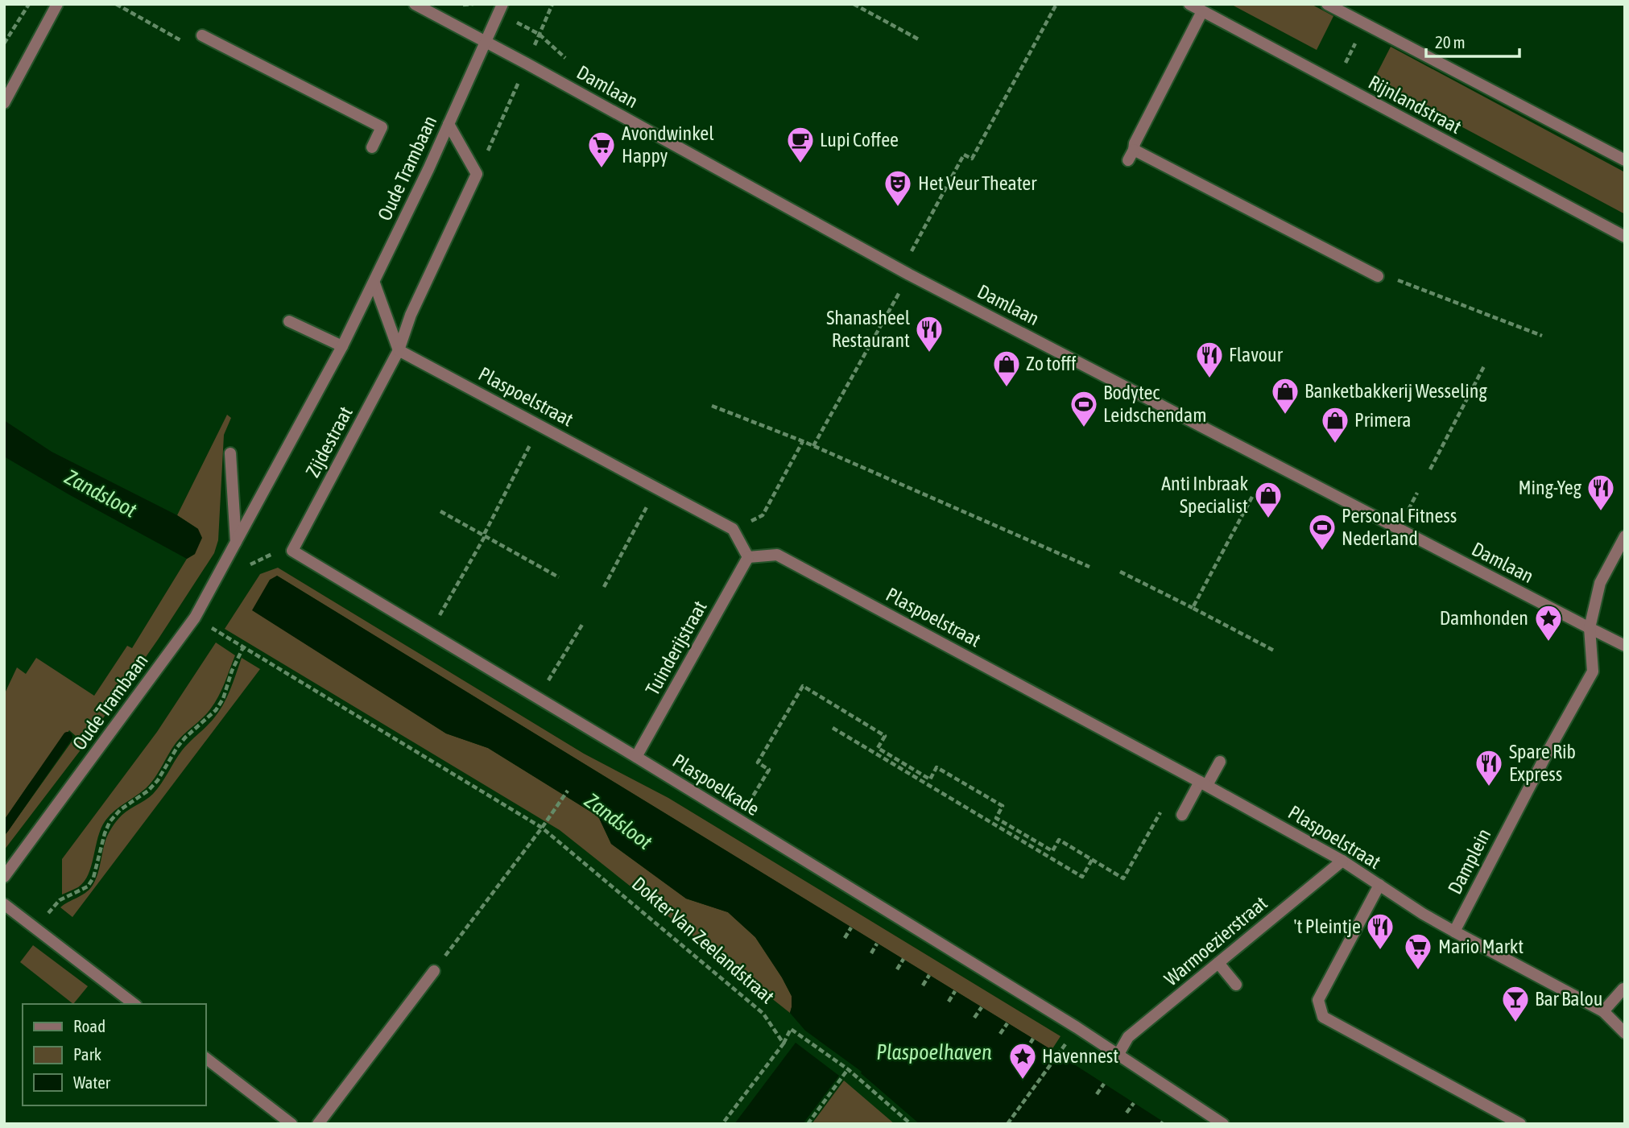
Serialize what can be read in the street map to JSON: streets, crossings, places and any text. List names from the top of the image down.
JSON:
{
  "streets": {
    "street": [
      "Damlaan",
      "Rijnlandstraat",
      "Oude Trambaan",
      "Plaspoelstraat",
      "Zijdestraat",
      "Tuinderijstraat",
      "Plaspoelkade",
      "Damplein",
      "Warmoezierstraat"
    ],
    "path": ["Dokter Van Zeelandstraat"]
  },
  "crossings": [
    ["Damlaan", "Oude Trambaan"],
    ["Damlaan", "Damplein"],
    ["Oude Trambaan", "Dokter Van Zeelandstraat"],
    ["Plaspoelstraat", "Zijdestraat"],
    ["Plaspoelstraat", "Tuinderijstraat"],
    ["Plaspoelstraat", "Damplein"],
    ["Plaspoelstraat", "Warmoezierstraat"],
    ["Zijdestraat", "Plaspoelkade"],
    ["Tuinderijstraat", "Plaspoelkade"],
    ["Plaspoelkade", "Warmoezierstraat"]
  ],
  "water": ["Zandsloot", "Plaspoelhaven"],
  "places": {
    "cafe": ["Lupi Coffee"],
    "supermarket": ["Avondwinkel Happy", "Mario Markt"],
    "theatre": ["Het Veur Theater"],
    "restaurant": [
      "Shanasheel Restaurant",
      "Flavour",
      "Ming-Yeg",
      "Spare Rib Express",
      "'t Pleintje"
    ],
    "shop": [
      "Zo tofff",
      "Banketbakkerij Wesseling",
      "Primera",
      "Anti Inbraak Specialist"
    ],
    "sports": ["Bodytec Leidschendam", "Personal Fitness Nederland"],
    "place": ["Damhonden", "Havennest"],
    "bar": ["Bar Balou"]
  },
  "legend": ["Road", "Park", "Water"],
  "scale_bar": "20 m"
}
